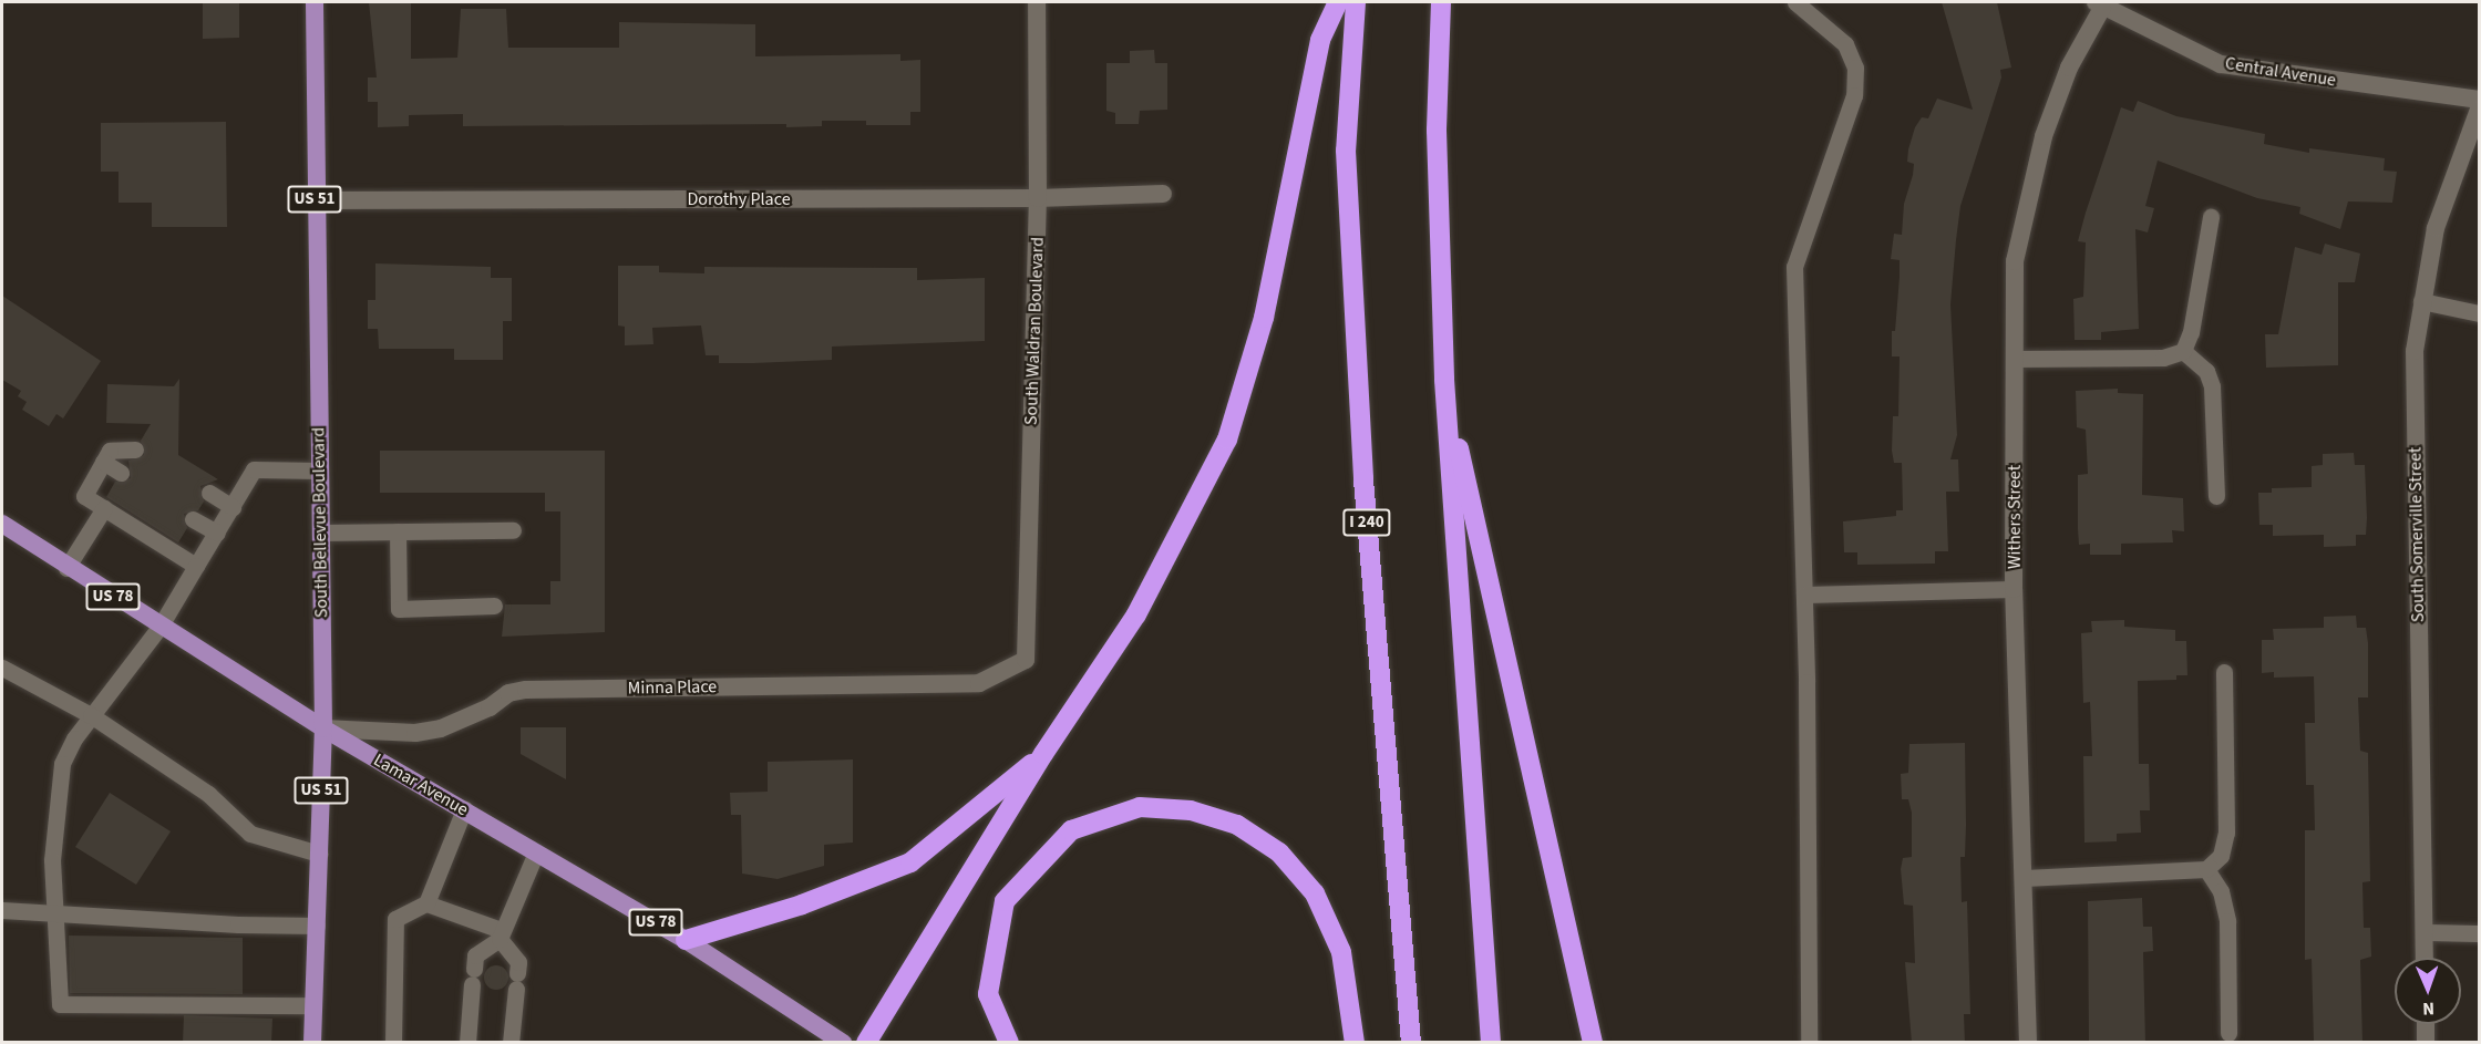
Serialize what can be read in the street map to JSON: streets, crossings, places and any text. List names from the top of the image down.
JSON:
{
  "streets": {
    "highway": ["I 240"],
    "main road": [
      "US 51",
      "South Bellevue Boulevard",
      "US 78",
      "Lamar Avenue"
    ],
    "street": [
      "Central Avenue",
      "Dorothy Place",
      "South Waldran Boulevard",
      "Withers Street",
      "South Somerville Street",
      "Minna Place"
    ]
  },
  "crossings": [
    ["Central Avenue", "Withers Street"],
    ["Dorothy Place", "South Waldran Boulevard"],
    ["Dorothy Place", "South Bellevue Boulevard"],
    ["South Waldran Boulevard", "Minna Place"],
    ["South Bellevue Boulevard", "Minna Place"],
    ["South Bellevue Boulevard", "Lamar Avenue"],
    ["Minna Place", "Lamar Avenue"]
  ],
  "north": "bottom"
}
